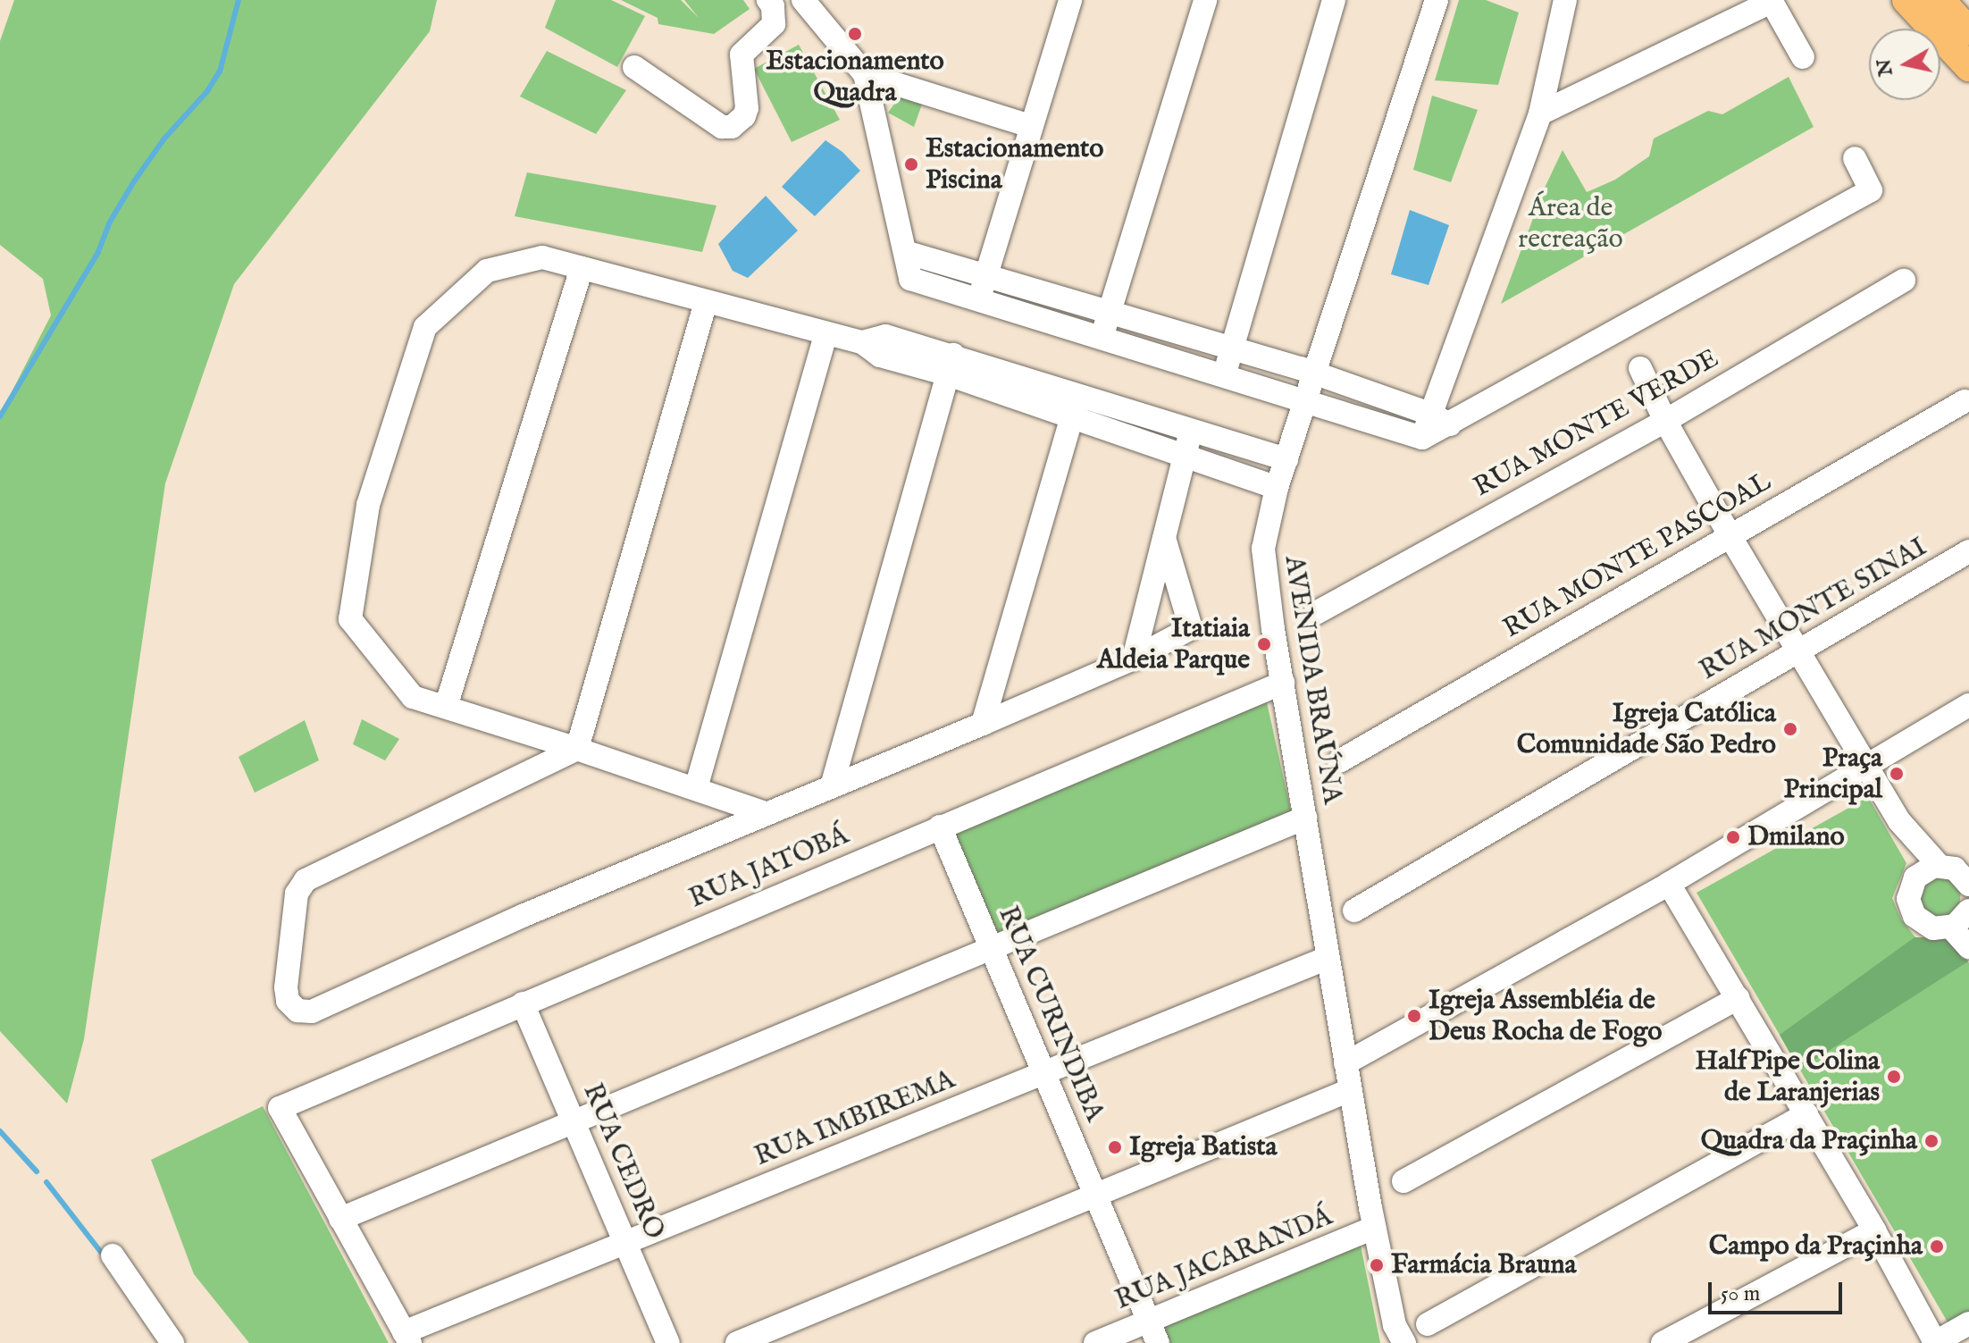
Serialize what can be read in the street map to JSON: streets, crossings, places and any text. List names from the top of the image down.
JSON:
{
  "streets": {
    "street": [
      "RUA MONTE VERDE",
      "RUA MONTE PASCOAL",
      "RUA MONTE SINAI",
      "AVENIDA BRAÚNA",
      "RUA JATOBÁ",
      "RUA CURINDIBA",
      "RUA IMBIREMA",
      "RUA CEDRO",
      "RUA JACARANDÁ"
    ]
  },
  "crossings": [
    ["AVENIDA BRAÚNA", "RUA JATOBÁ"],
    ["AVENIDA BRAÚNA", "RUA IMBIREMA"],
    ["AVENIDA BRAÚNA", "RUA JACARANDÁ"],
    ["RUA JATOBÁ", "RUA CURINDIBA"],
    ["RUA JATOBÁ", "RUA CEDRO"],
    ["RUA CURINDIBA", "RUA IMBIREMA"],
    ["RUA CURINDIBA", "RUA JACARANDÁ"],
    ["RUA IMBIREMA", "RUA CEDRO"]
  ],
  "parks": ["Área de recreação"],
  "places": [
    "Estacionamento Quadra",
    "Estacionamento Piscina",
    "Itatiaia Aldeia Parque",
    "Igreja Católica Comunidade São Pedro",
    "Praça Principal",
    "Dmilano",
    "Igreja Assembléia de Deus Rocha de Fogo",
    "HalfPipe Colina de Laranjerias",
    "Quadra da Praçinha",
    "Igreja Batista",
    "Campo da Praçinha",
    "Farmácia Brauna"
  ],
  "scale_bar": "50 m",
  "north": "left"
}
